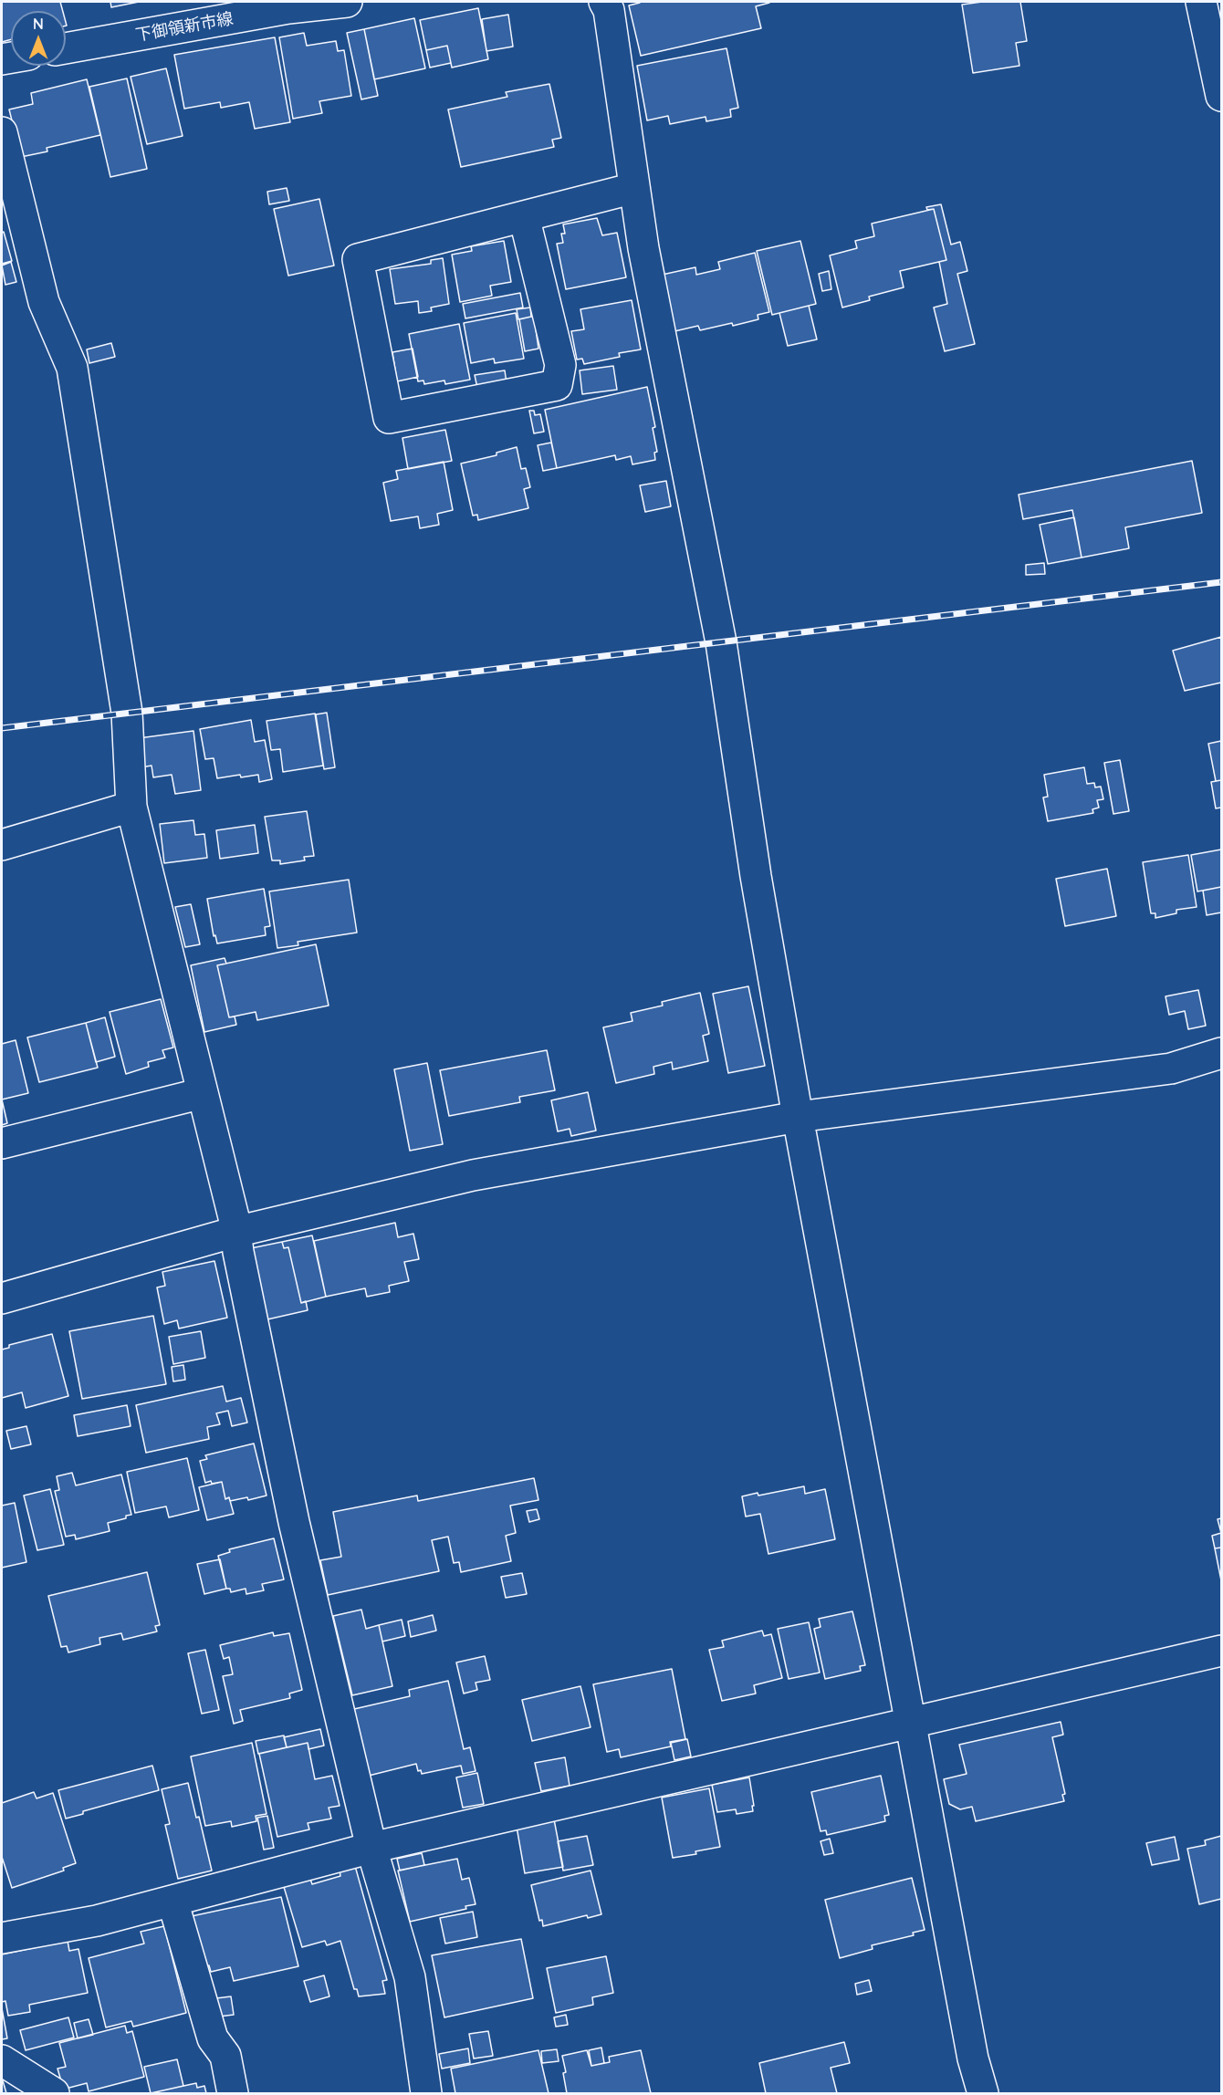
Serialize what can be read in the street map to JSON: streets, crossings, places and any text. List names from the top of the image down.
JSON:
{
  "streets": {
    "street": ["下御領新市線"]
  },
  "north": "top"
}
